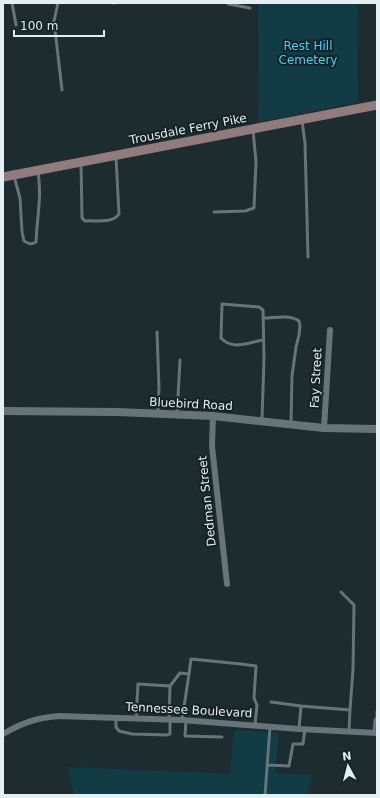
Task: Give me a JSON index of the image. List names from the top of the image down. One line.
{"streets":{"main road":["Trousdale Ferry Pike"],"street":["Fay Street","Bluebird Road","Dedman Street","Tennessee Boulevard"]},"crossings":[["Fay Street","Bluebird Road"],["Bluebird Road","Dedman Street"]],"parks":["Rest Hill Cemetery"],"scale_bar":"100 m","north":"top"}
